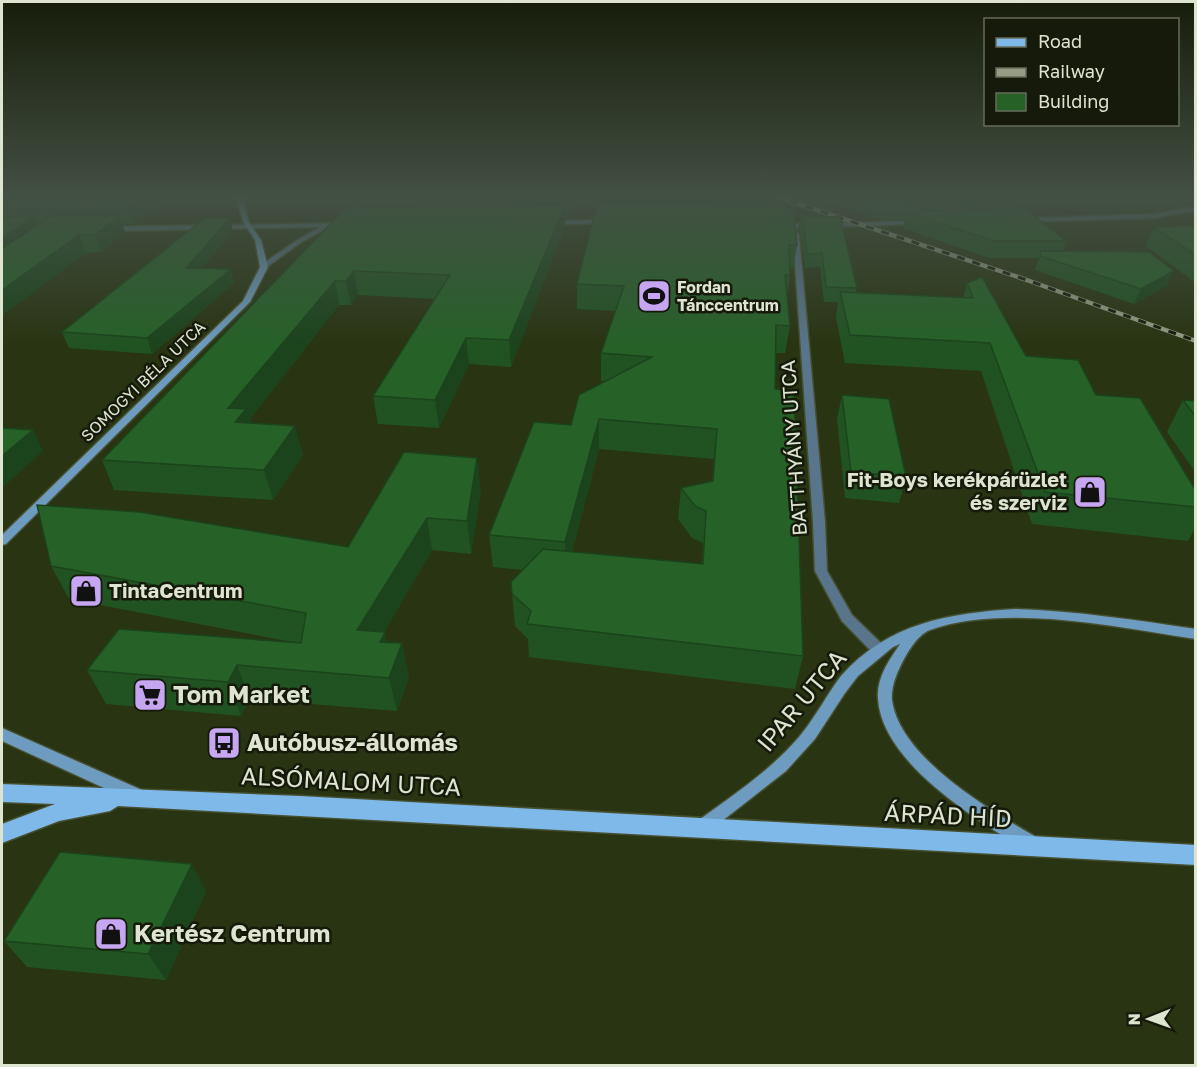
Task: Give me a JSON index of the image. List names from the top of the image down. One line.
{"streets":{"main road":["ALSÓMALOM UTCA","ÁRPÁD HÍD"],"street":["SOMOGYI BÉLA UTCA","BATTHYÁNY UTCA","IPAR UTCA"]},"crossings":[["BATTHYÁNY UTCA","IPAR UTCA"],["IPAR UTCA","ALSÓMALOM UTCA"],["IPAR UTCA","ÁRPÁD HÍD"],["ALSÓMALOM UTCA","ÁRPÁD HÍD"]],"places":{"sports":["Fordan Tánccentrum"],"shop":["Fit-Boys kerékpárüzlet és szerviz","TintaCentrum","Kertész Centrum"],"supermarket":["Tom Market"],"bus stop":["Autóbusz-állomás"]},"legend":["Road","Railway","Building"],"north":"left"}
